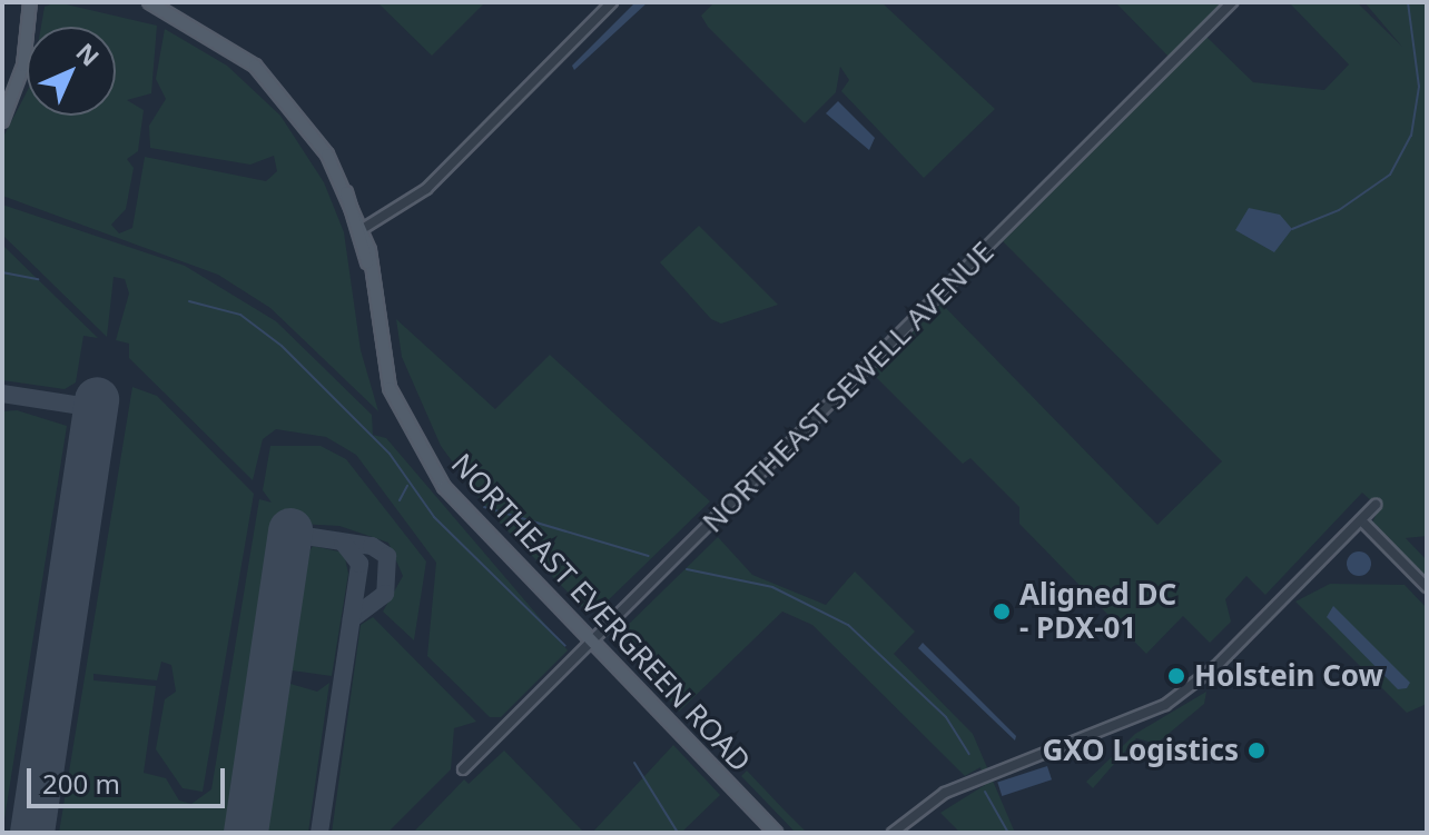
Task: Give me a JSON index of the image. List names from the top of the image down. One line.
{"streets":{"main road":["NORTHEAST EVERGREEN ROAD"],"street":["NORTHEAST SEWELL AVENUE"]},"crossings":[["NORTHEAST SEWELL AVENUE","NORTHEAST EVERGREEN ROAD"]],"places":["Aligned DC - PDX-01","Holstein Cow","GXO Logistics"],"scale_bar":"200 m","north":"top right"}
